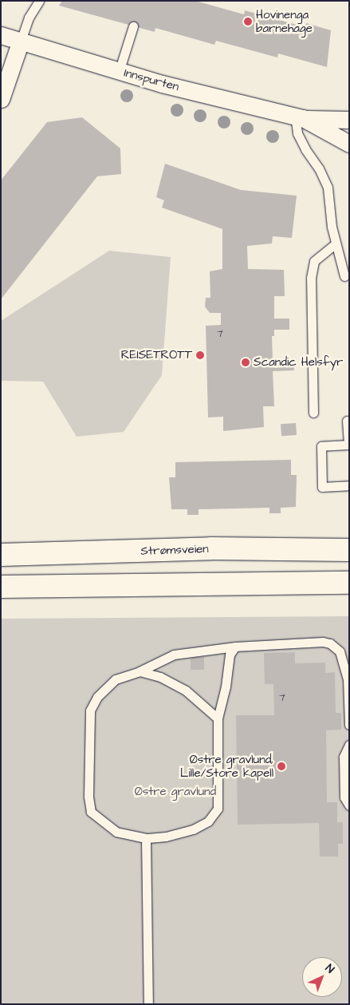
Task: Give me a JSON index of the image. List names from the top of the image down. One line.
{"streets":{"highway":["Strømsveien"],"street":["Innspurten"]},"parks":["Østre gravlund"],"places":["Hovinenga barnehage","REISETROTT","Scandic Helsfyr","Østre gravlund, Lille/Store kapell"],"house_numbers":["7","7"],"north":"top right"}
